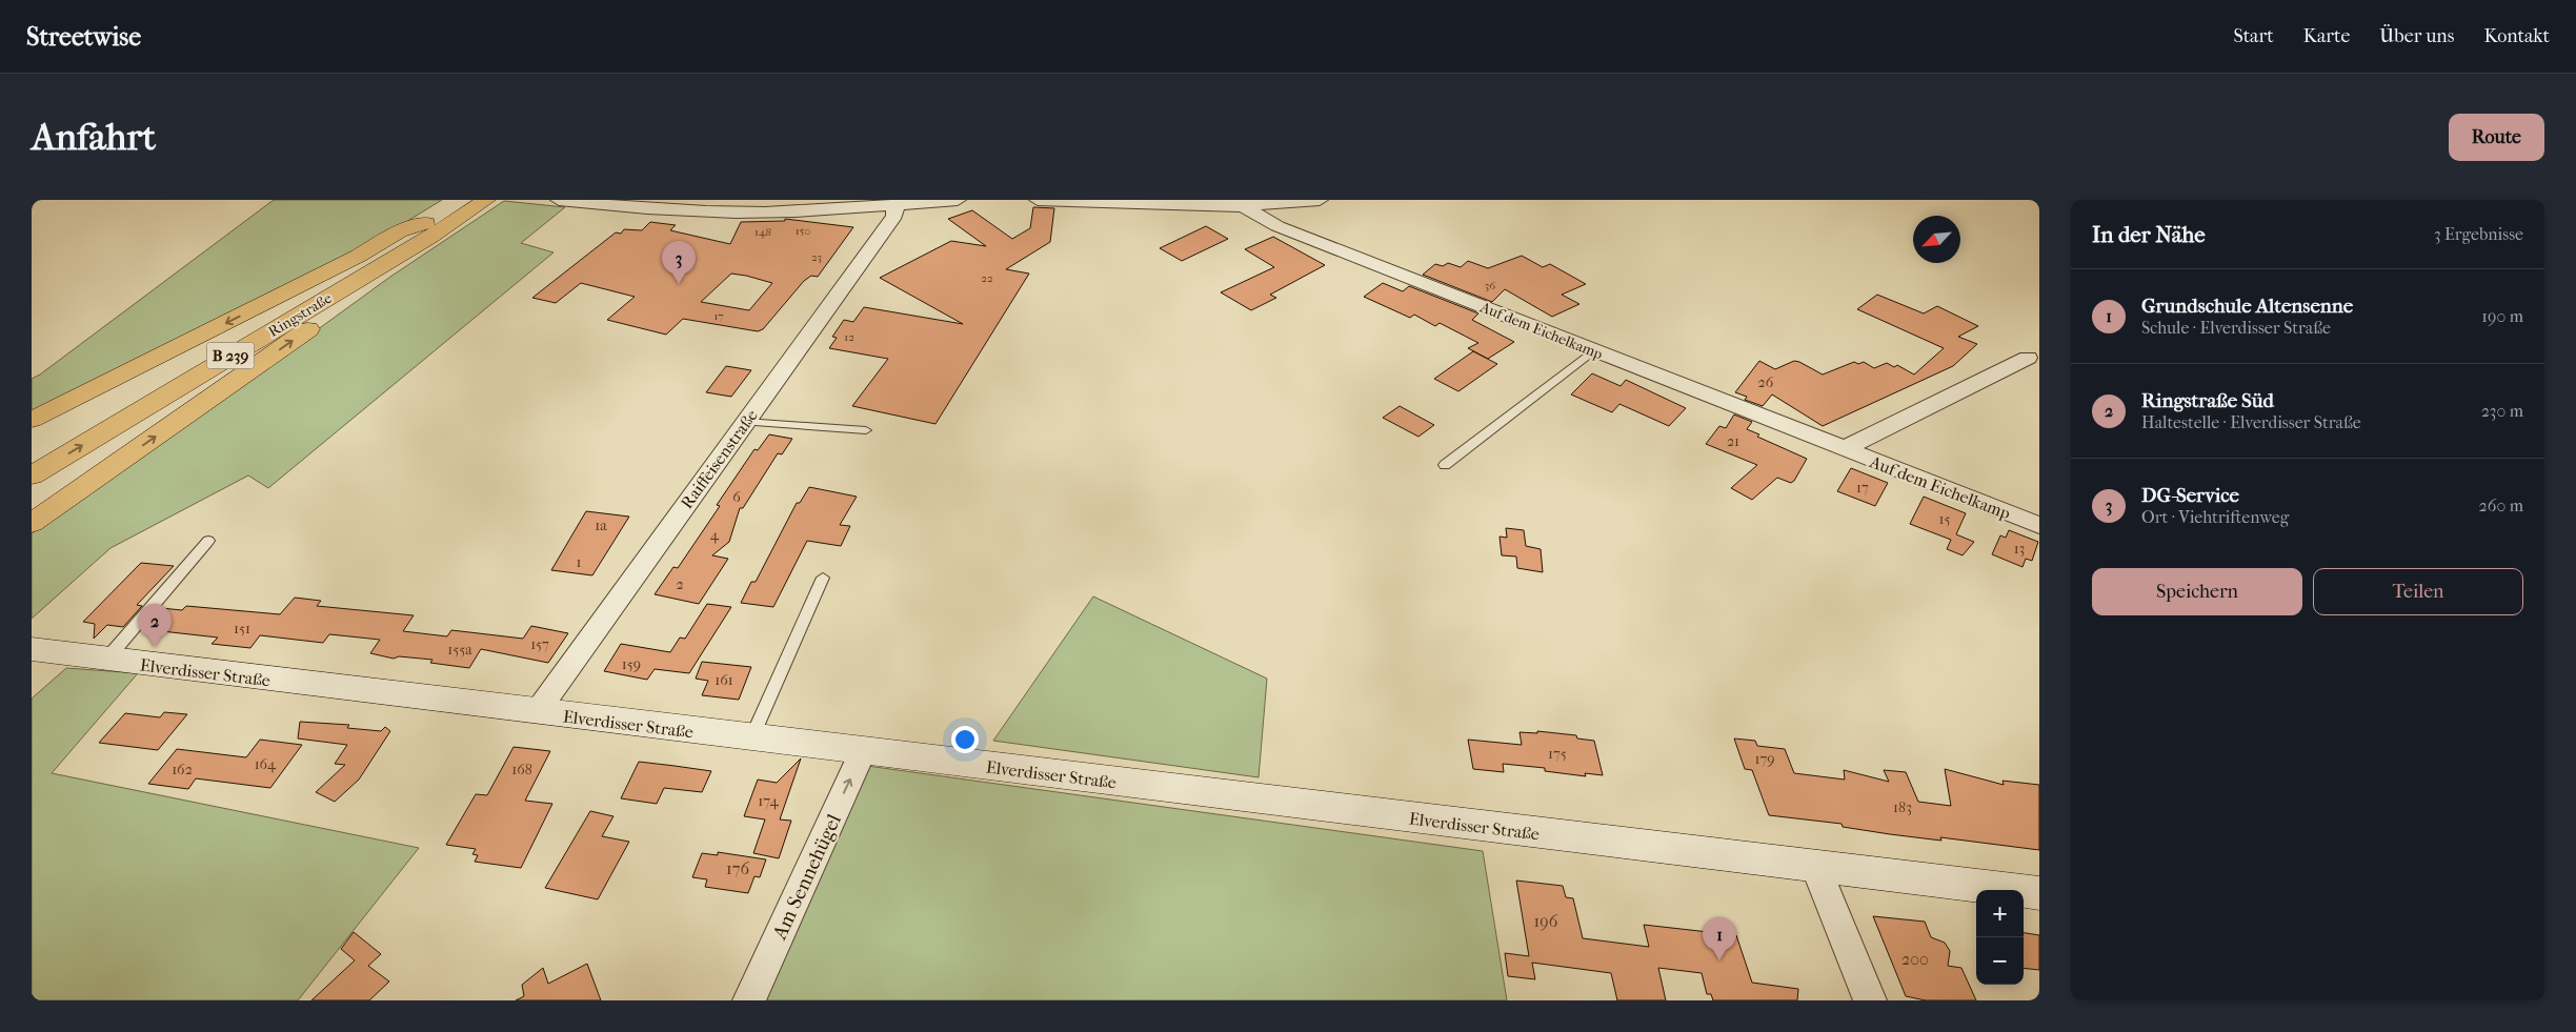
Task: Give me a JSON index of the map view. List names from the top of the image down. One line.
{"streets":{"highway":["Ringstraße","B 239"],"main road":["Elverdisser Straße"],"street":["Auf dem Eichelkamp","Raiffeisenstraße","Am Sennehügel"]},"crossings":[["Raiffeisenstraße","Elverdisser Straße"],["Elverdisser Straße","Am Sennehügel"]],"one_way":["Am Sennehügel"],"house_numbers":["150","148","23","22","36","17","12","26","21","17","6","15","1a","4","13","1","2","151","157","155a","159","161","175","179","164","162","168","174","183","176","196","200"],"north":"bottom left","page":{"header":"Streetwise","nav":["Start","Karte","Über uns","Kontakt"],"buttons":["Route",["Speichern","Teilen"]],"title":"Anfahrt","heading":["In der Nähe","3 Ergebnisse"],"pins":["3","2","1"],"list":[{"mark":"1","name":"Grundschule Altensenne","note":"Schule · Elverdisser Straße","value":"190 m"},{"mark":"2","name":"Ringstraße Süd","note":"Haltestelle · Elverdisser Straße","value":"230 m"},{"mark":"3","name":"DG-Service","note":"Ort · Viehtriftenweg","value":"260 m"}],"map_buttons":["+","−"]}}
